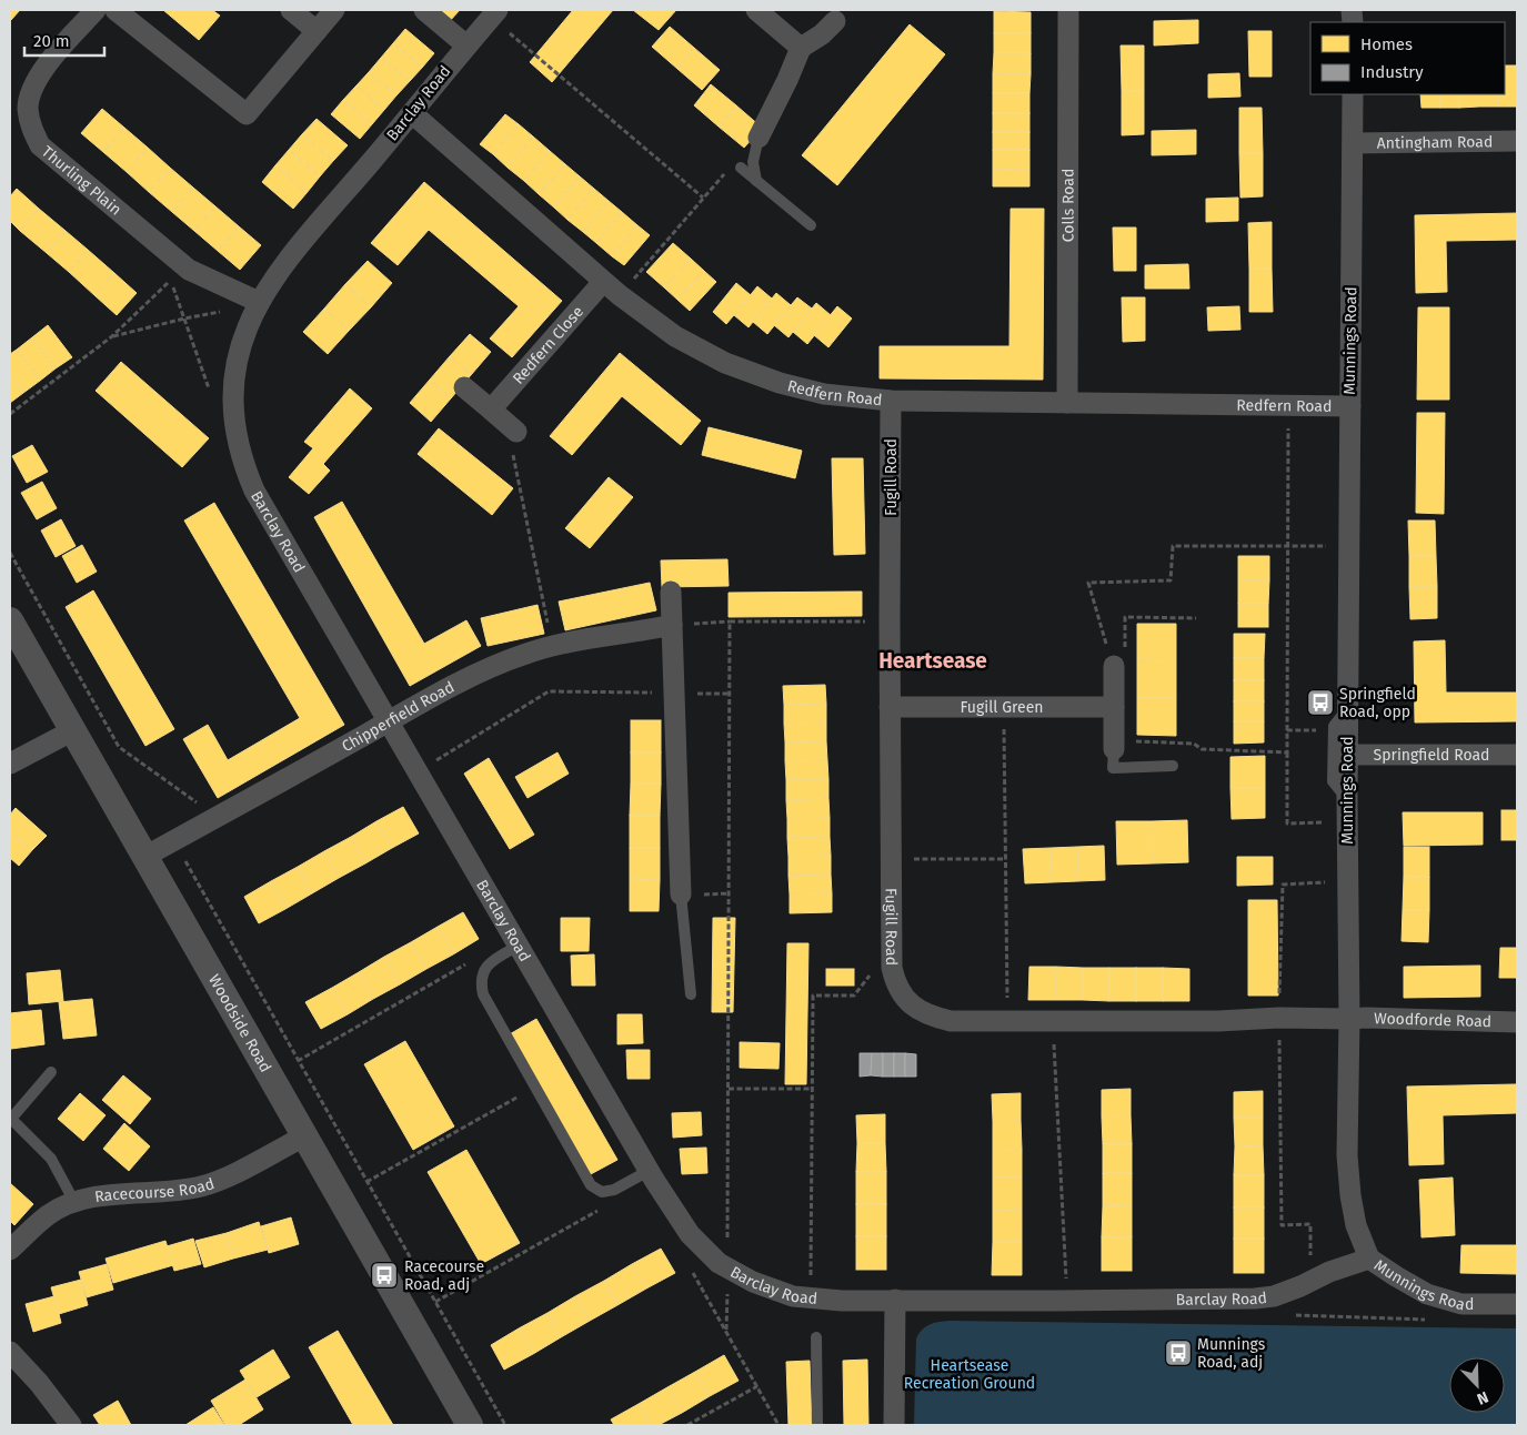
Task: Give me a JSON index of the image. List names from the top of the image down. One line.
{"streets":{"street":["Barclay Road","Antingham Road","Thurling Plain","Colls Road","Munnings Road","Redfern Close","Redfern Road","Fugill Road","Fugill Green","Chipperfield Road","Springfield Road","Woodforde Road","Woodside Road","Racecourse Road"]},"crossings":[["Barclay Road","Thurling Plain"],["Barclay Road","Munnings Road"],["Barclay Road","Redfern Road"],["Barclay Road","Chipperfield Road"],["Antingham Road","Munnings Road"],["Colls Road","Redfern Road"],["Munnings Road","Redfern Road"],["Munnings Road","Fugill Road"],["Munnings Road","Springfield Road"],["Munnings Road","Woodforde Road"],["Redfern Close","Redfern Road"],["Redfern Road","Fugill Road"],["Fugill Road","Fugill Green"],["Fugill Road","Woodforde Road"],["Chipperfield Road","Woodside Road"],["Woodside Road","Racecourse Road"]],"districts":["Heartsease"],"parks":["Heartsease Recreation Ground"],"places":{"bus stop":["Springfield Road, opp","Racecourse Road, adj","Munnings Road, adj"]},"legend":["Homes","Industry"],"scale_bar":"20 m","north":"bottom right"}
